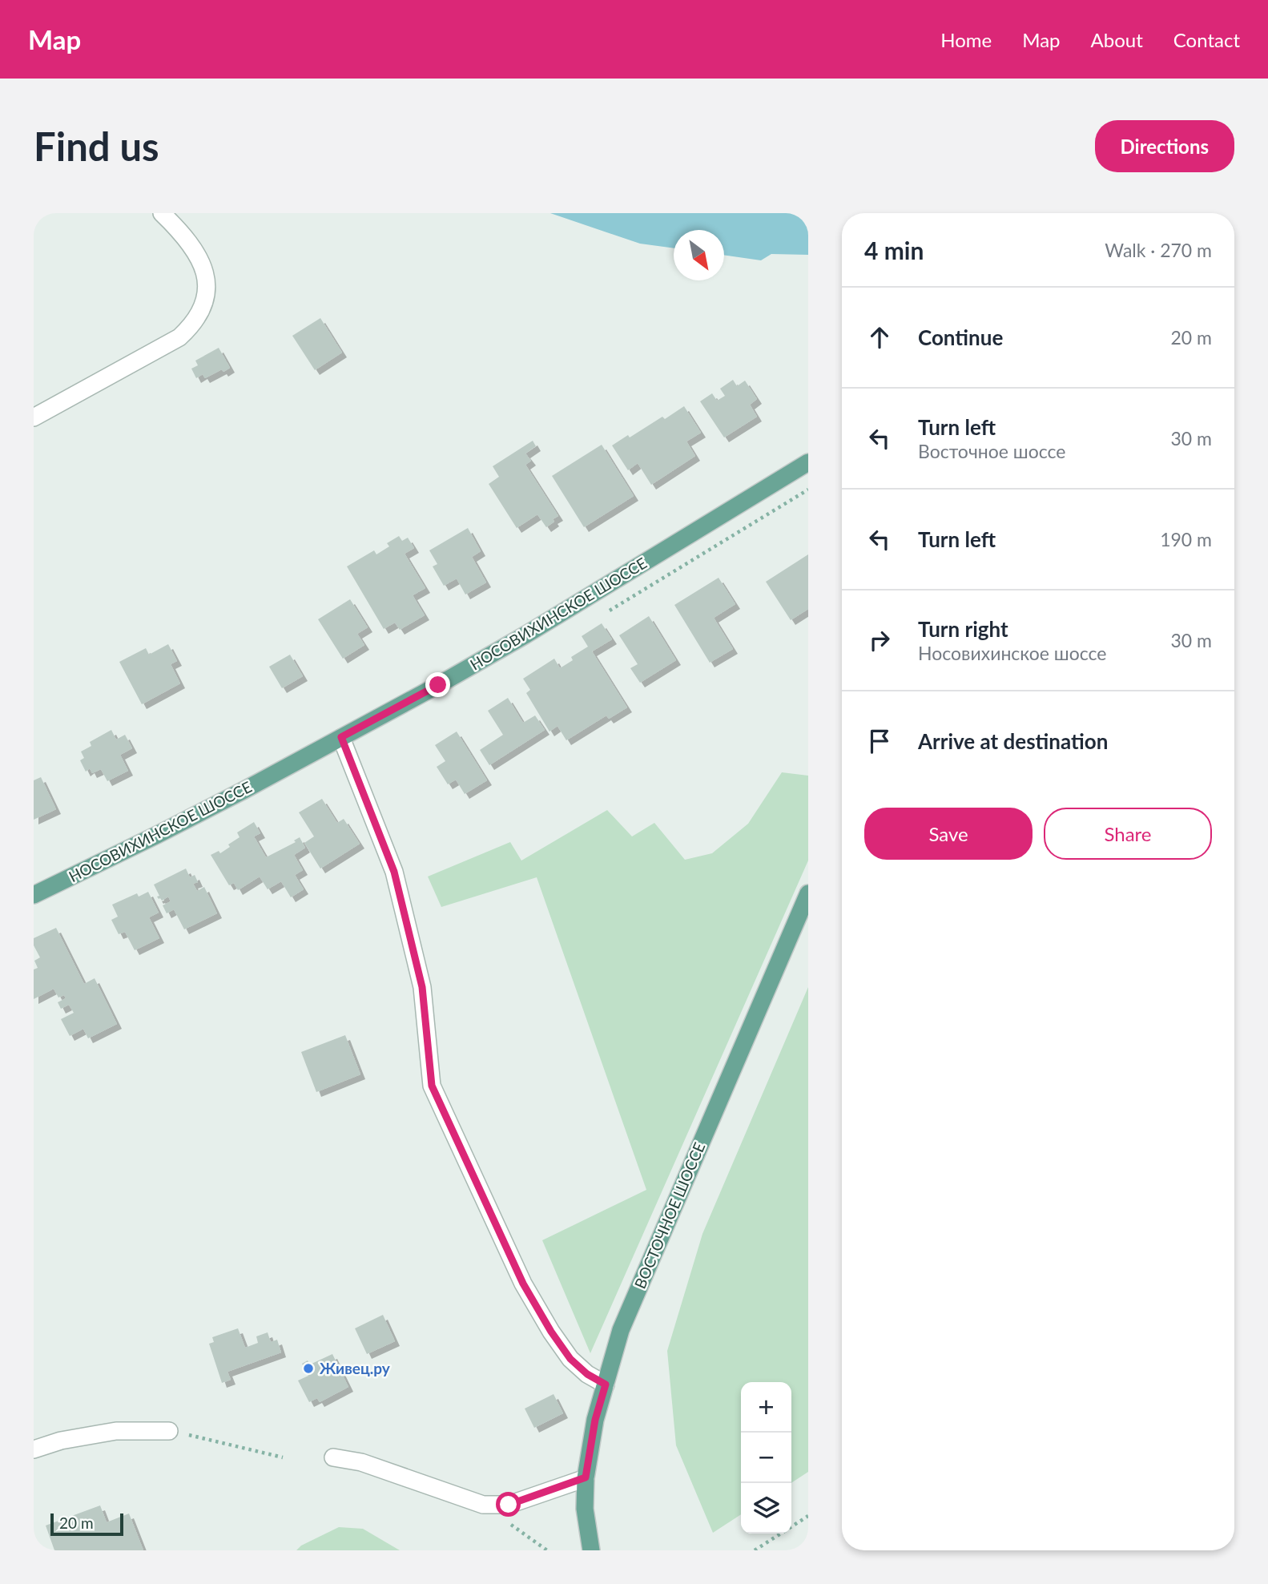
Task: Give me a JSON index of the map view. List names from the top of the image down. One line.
{"streets":{"main road":["НОСОВИХИНСКОЕ ШОССЕ","ВОСТОЧНОЕ ШОССЕ"]},"places":["Живец.ру"],"scale_bar":"20 m","north":"bottom right","page":{"header":"Map","nav":["Home","Map","About","Contact"],"buttons":["Directions",["Save","Share"]],"title":"Find us","heading":["4 min","Walk · 270 m"],"list":[["Continue","20 m"],["Turn left","Восточное шоссе","30 m"],["Turn left","190 m"],["Turn right","Носовихинское шоссе","30 m"],"Arrive at destination"],"map_buttons":["+","−"],"scale":"20 m"}}
